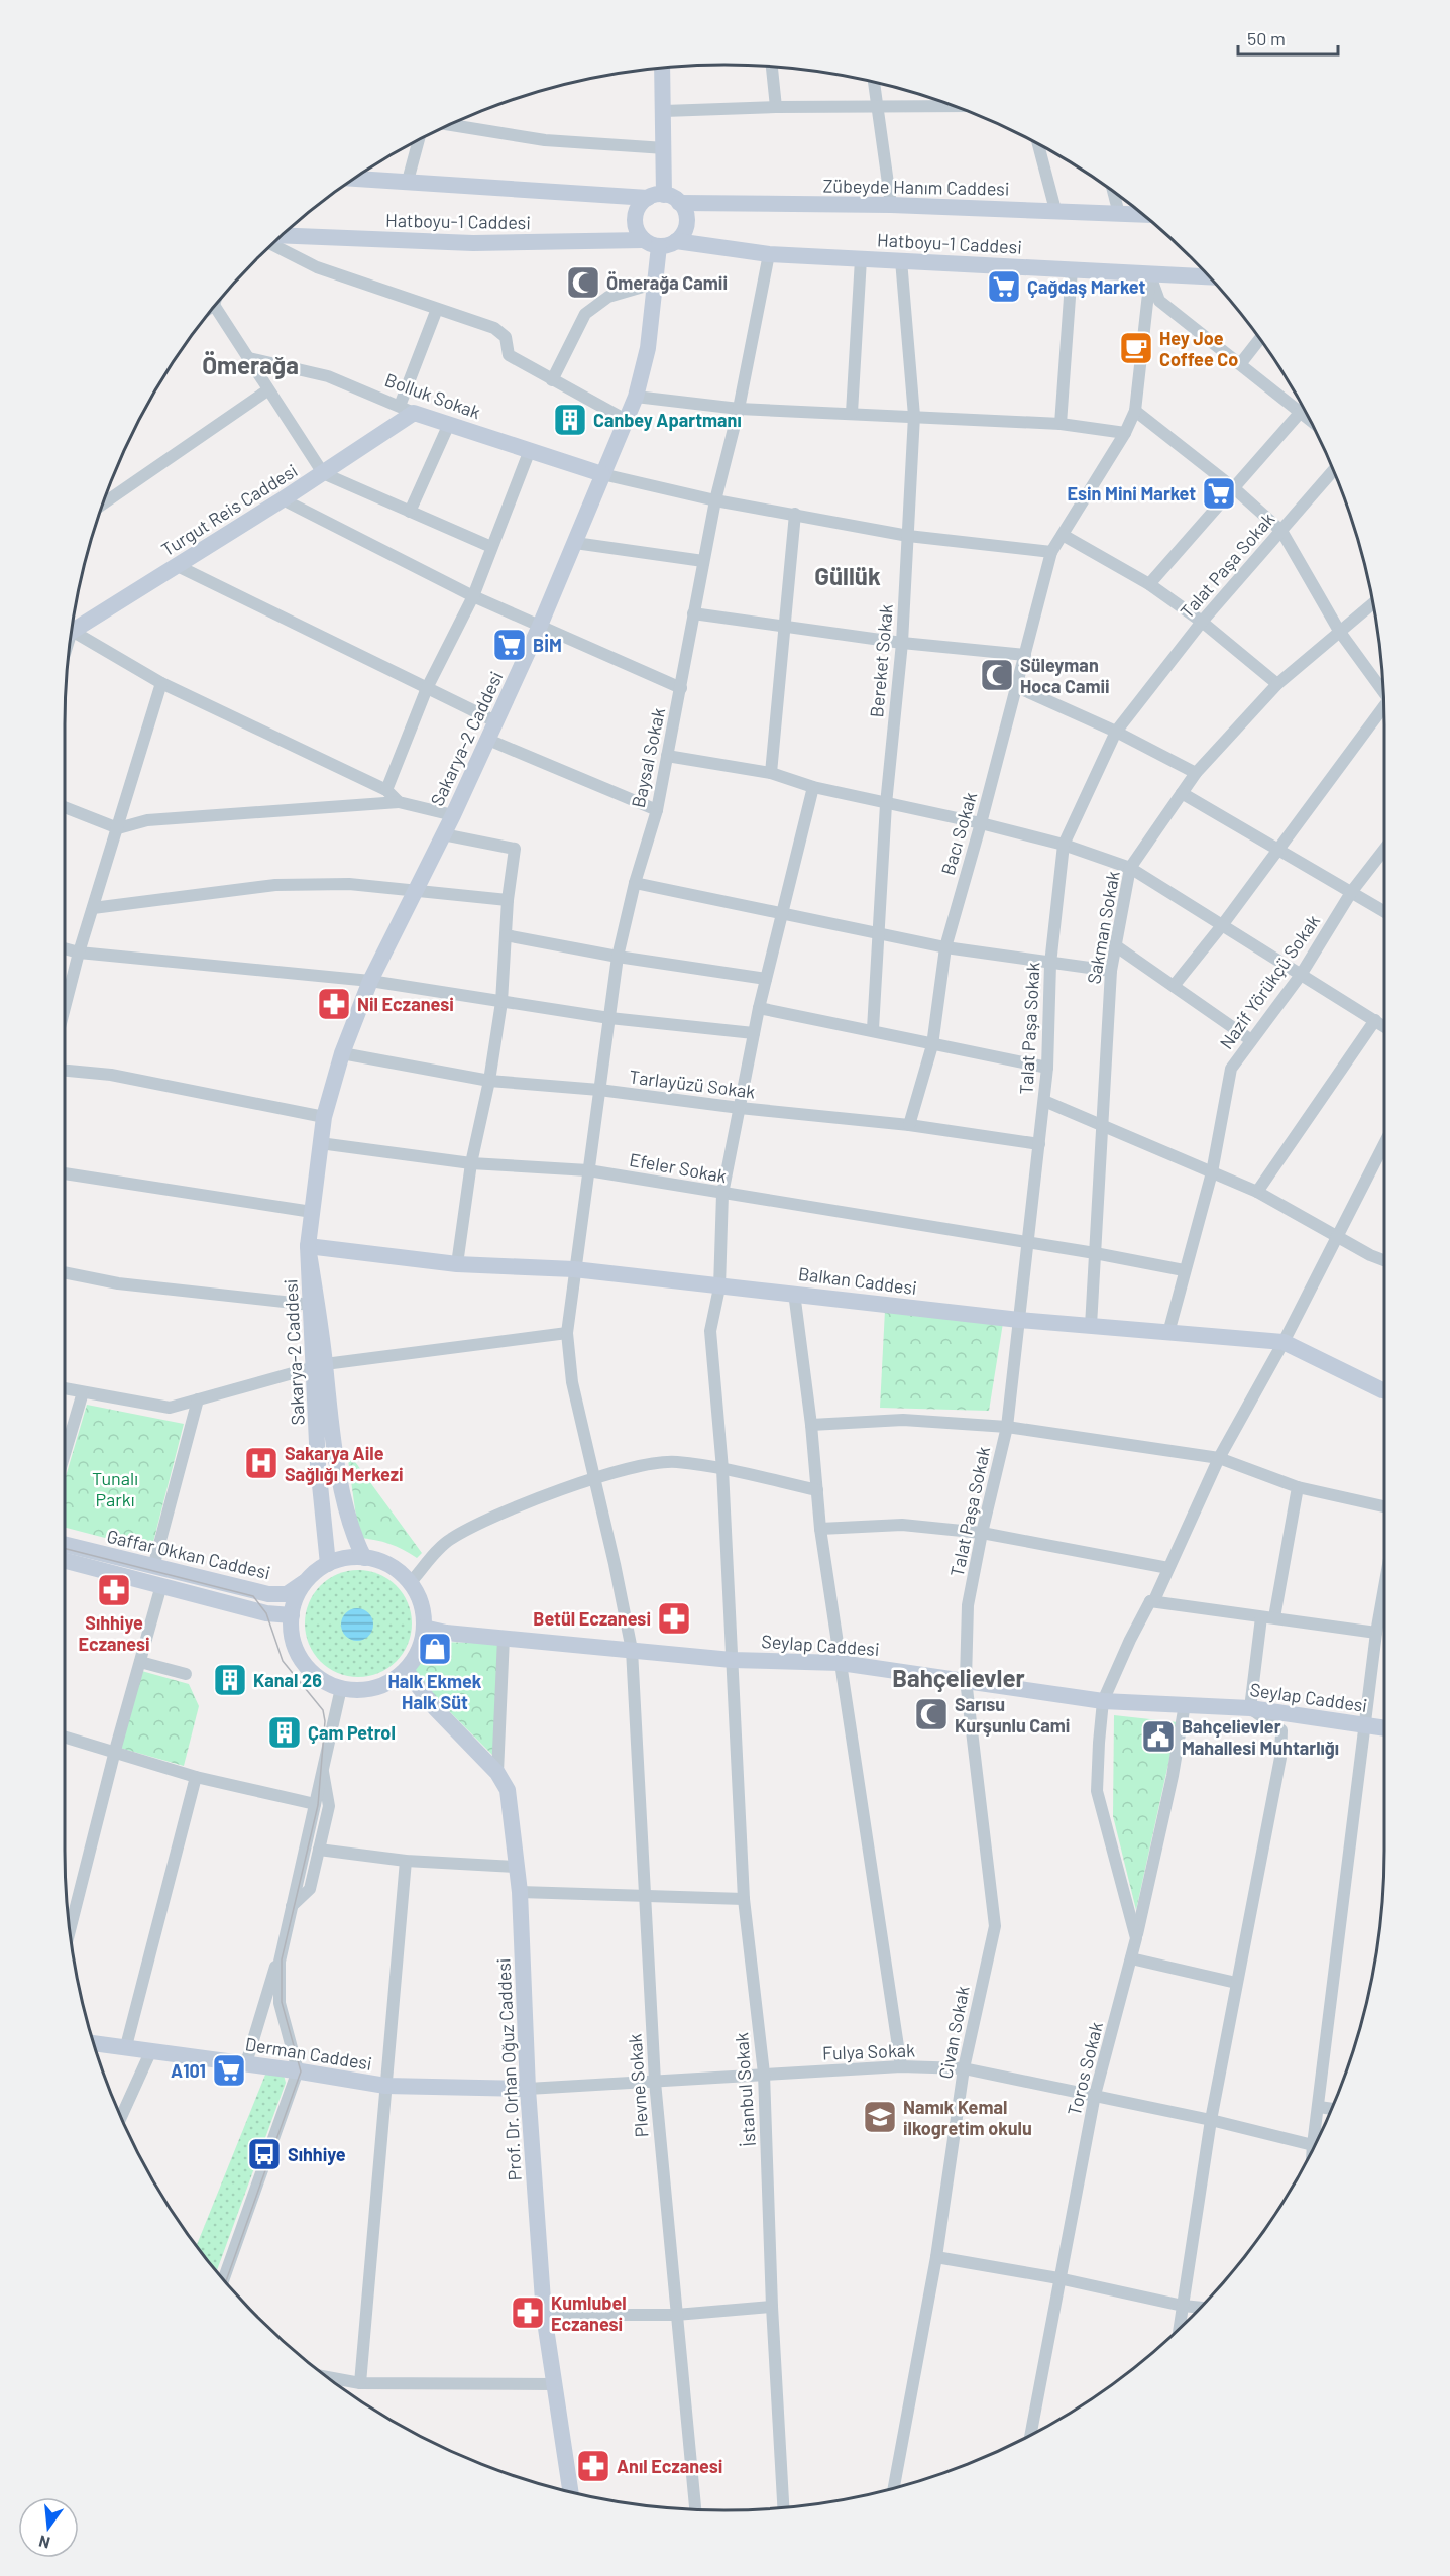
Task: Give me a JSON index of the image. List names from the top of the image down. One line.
{"streets":{"main road":["Zübeyde Hanım Caddesi","Hatboyu-1 Caddesi","Bolluk Sokak","Turgut Reis Caddesi","Sakarya-2 Caddesi","Balkan Caddesi","Gaffar Okkan Caddesi","Seylap Caddesi","Derman Caddesi","Prof. Dr. Orhan Oğuz Caddesi"],"street":["Talat Paşa Sokak","Bereket Sokak","Baysal Sokak","Bacı Sokak","Sakman Sokak","Nazif Yörükçü Sokak","Tarlayüzü Sokak","Efeler Sokak","Civan Sokak","Fulya Sokak","Toros Sokak","Plevne Sokak","İstanbul Sokak"]},"crossings":[["Zübeyde Hanım Caddesi","Hatboyu-1 Caddesi"],["Zübeyde Hanım Caddesi","Sakarya-2 Caddesi"],["Hatboyu-1 Caddesi","Bereket Sokak"],["Hatboyu-1 Caddesi","Sakarya-2 Caddesi"],["Hatboyu-1 Caddesi","Baysal Sokak"],["Bolluk Sokak","Turgut Reis Caddesi"],["Bolluk Sokak","Sakarya-2 Caddesi"],["Talat Paşa Sokak","Tarlayüzü Sokak"],["Talat Paşa Sokak","Efeler Sokak"],["Talat Paşa Sokak","Balkan Caddesi"],["Talat Paşa Sokak","Seylap Caddesi"],["Talat Paşa Sokak","Civan Sokak"],["Sakarya-2 Caddesi","Tarlayüzü Sokak"],["Sakarya-2 Caddesi","Efeler Sokak"],["Sakarya-2 Caddesi","Balkan Caddesi"],["Sakarya-2 Caddesi","Gaffar Okkan Caddesi"],["Sakarya-2 Caddesi","Seylap Caddesi"],["Sakarya-2 Caddesi","Prof. Dr. Orhan Oğuz Caddesi"],["Baysal Sokak","Tarlayüzü Sokak"],["Baysal Sokak","Efeler Sokak"],["Baysal Sokak","Balkan Caddesi"],["Baysal Sokak","Plevne Sokak"],["Bacı Sokak","Tarlayüzü Sokak"],["Sakman Sokak","Efeler Sokak"],["Sakman Sokak","Balkan Caddesi"],["Nazif Yörükçü Sokak","Efeler Sokak"],["Nazif Yörükçü Sokak","Balkan Caddesi"],["Tarlayüzü Sokak","İstanbul Sokak"],["Efeler Sokak","İstanbul Sokak"],["Balkan Caddesi","İstanbul Sokak"],["Gaffar Okkan Caddesi","Seylap Caddesi"],["Gaffar Okkan Caddesi","Prof. Dr. Orhan Oğuz Caddesi"],["Seylap Caddesi","Civan Sokak"],["Seylap Caddesi","Toros Sokak"],["Seylap Caddesi","Prof. Dr. Orhan Oğuz Caddesi"],["Seylap Caddesi","Plevne Sokak"],["Seylap Caddesi","İstanbul Sokak"],["Civan Sokak","Fulya Sokak"],["Fulya Sokak","Derman Caddesi"],["Fulya Sokak","Toros Sokak"],["Fulya Sokak","Prof. Dr. Orhan Oğuz Caddesi"],["Fulya Sokak","Plevne Sokak"],["Fulya Sokak","İstanbul Sokak"],["Derman Caddesi","Prof. Dr. Orhan Oğuz Caddesi"]],"districts":["Ömerağa","Güllük","Bahçelievler"],"parks":["Tunalı Parkı"],"places":{"mosque":["Ömerağa Camii","Süleyman Hoca Camii","Sarısu Kurşunlu Cami"],"supermarket":["Çağdaş Market","Esin Mini Market","BİM","A101"],"cafe":["Hey Joe Coffee Co"],"building":["Canbey Apartmanı","Kanal 26","Çam Petrol"],"pharmacy":["Nil Eczanesi","Sıhhiye Eczanesi","Betül Eczanesi","Kumlubel Eczanesi","Anıl Eczanesi"],"hospital":["Sakarya Aile Sağlığı Merkezi"],"shop":["Halk Ekmek Halk Süt"],"public building":["Bahçelievler Mahallesi Muhtarlığı"],"school or university":["Namık Kemal ilkogretim okulu"],"bus stop":["Sıhhiye"]},"scale_bar":"50 m","north":"bottom"}
